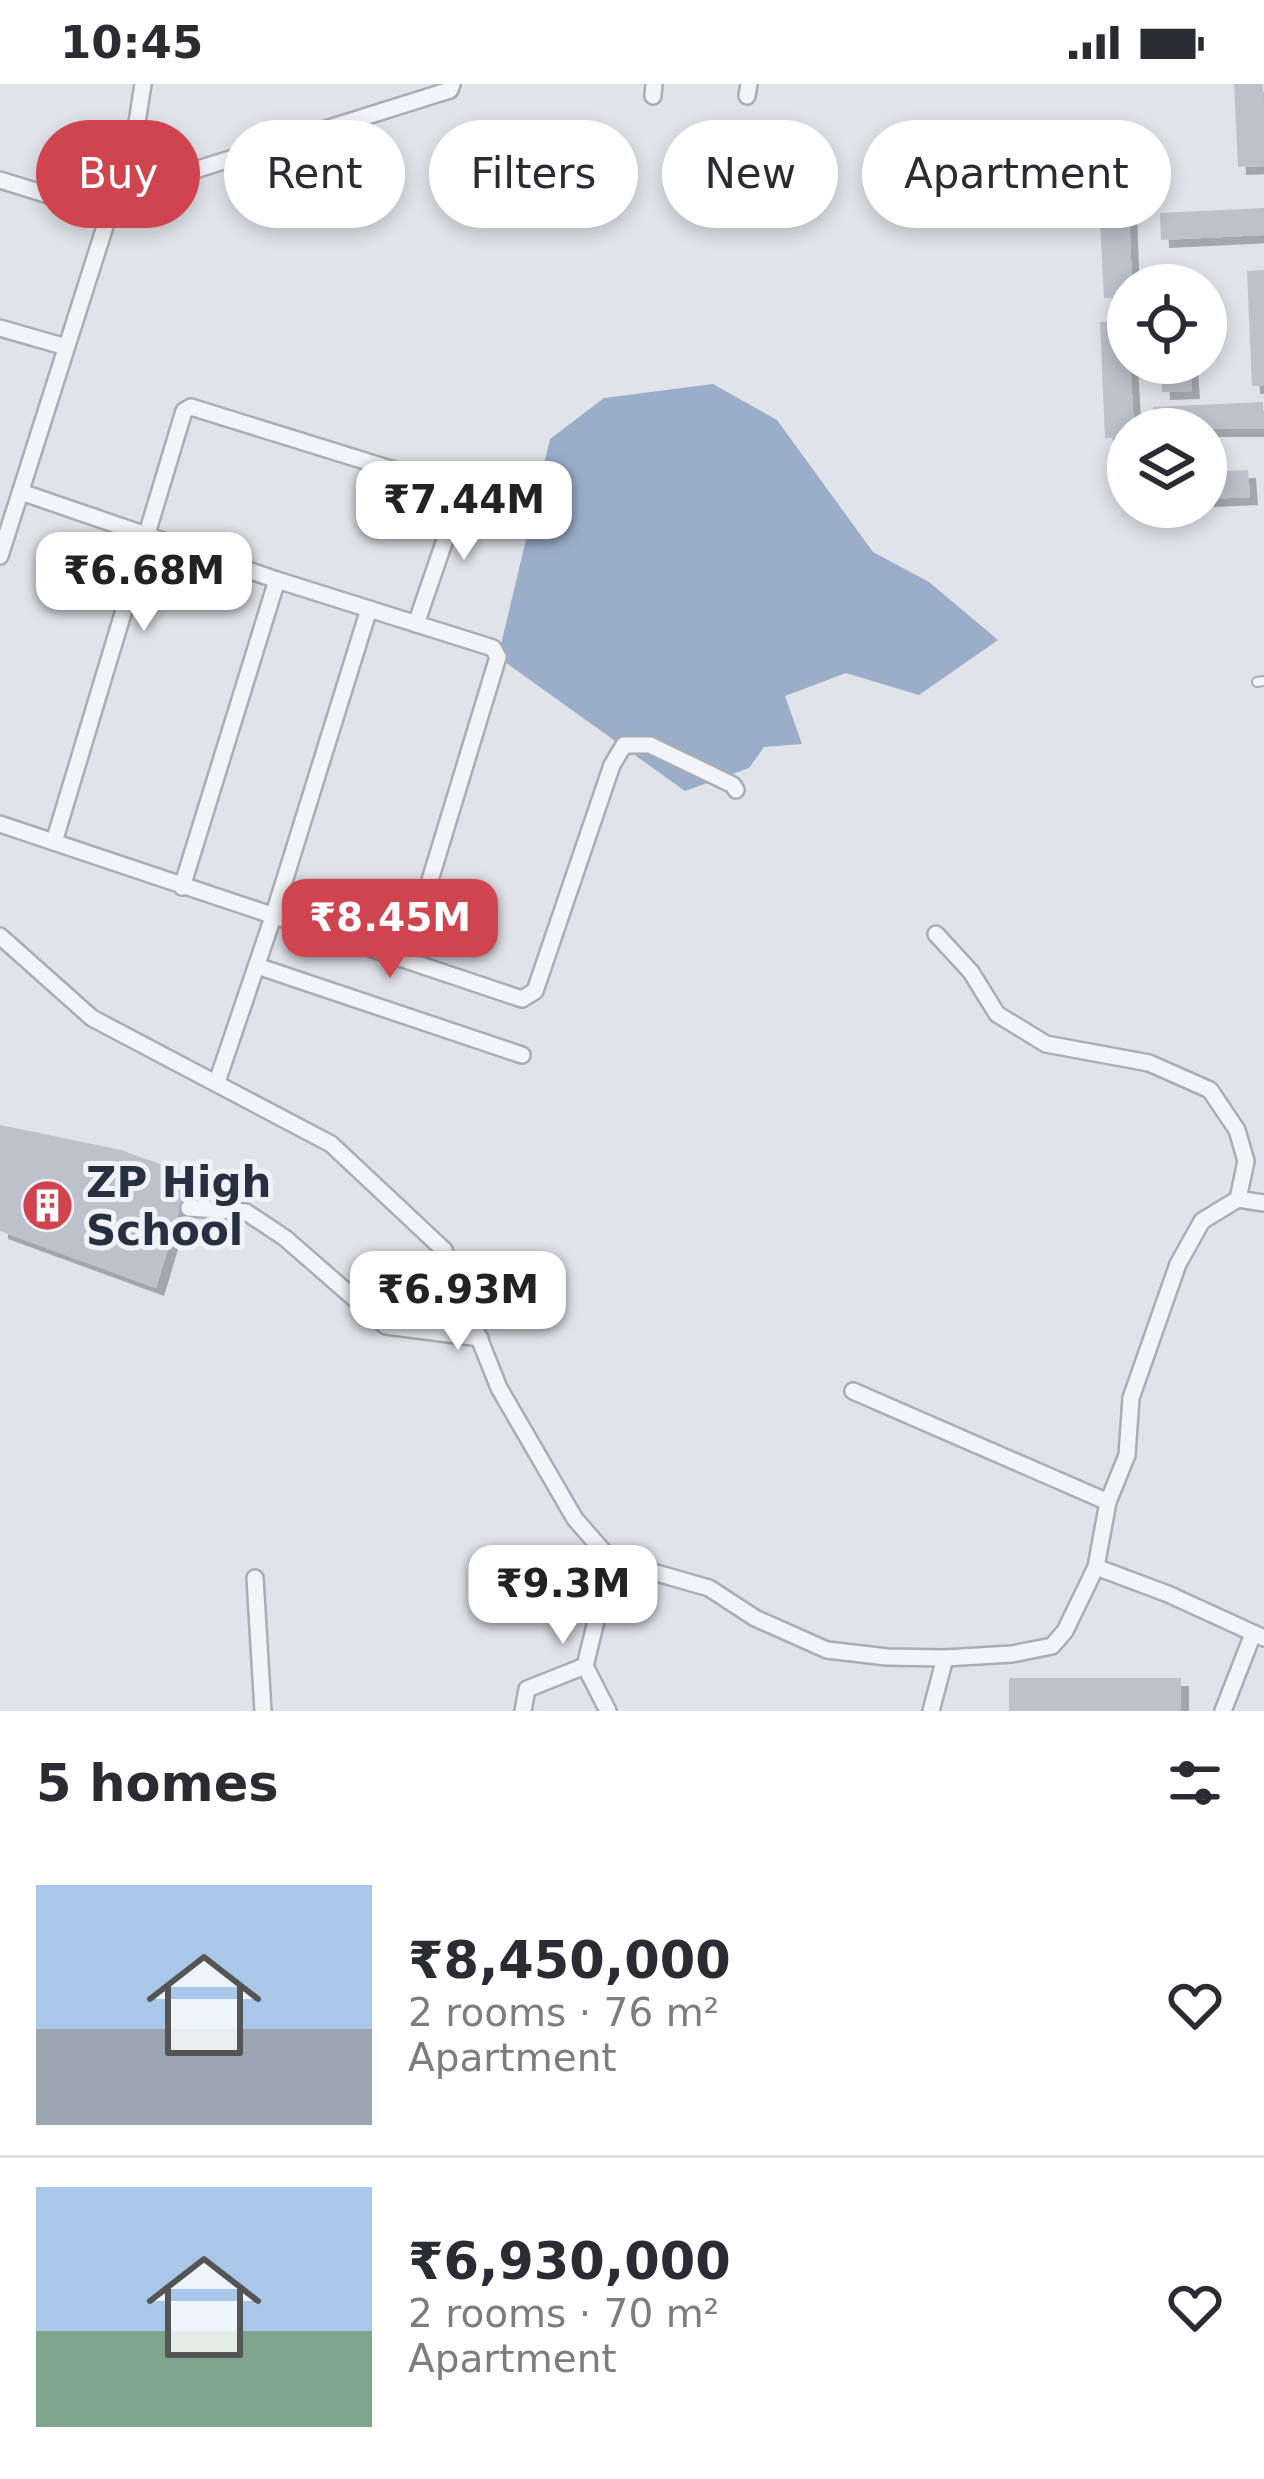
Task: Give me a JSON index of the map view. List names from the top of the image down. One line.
{"places":{"building":["ZP High School"]},"page":{"status":"10:45","chip":["Buy","Rent","Filters","New","Apartment"],"price":["₹7.44M","₹6.68M","₹8.45M","₹6.93M","₹9.3M"],"heading":"5 homes","list":[{"name":"₹8,450,000","note":"2 rooms · 76 m² · Apartment"},{"name":"₹6,930,000","note":"2 rooms · 70 m² · Apartment"}]}}
